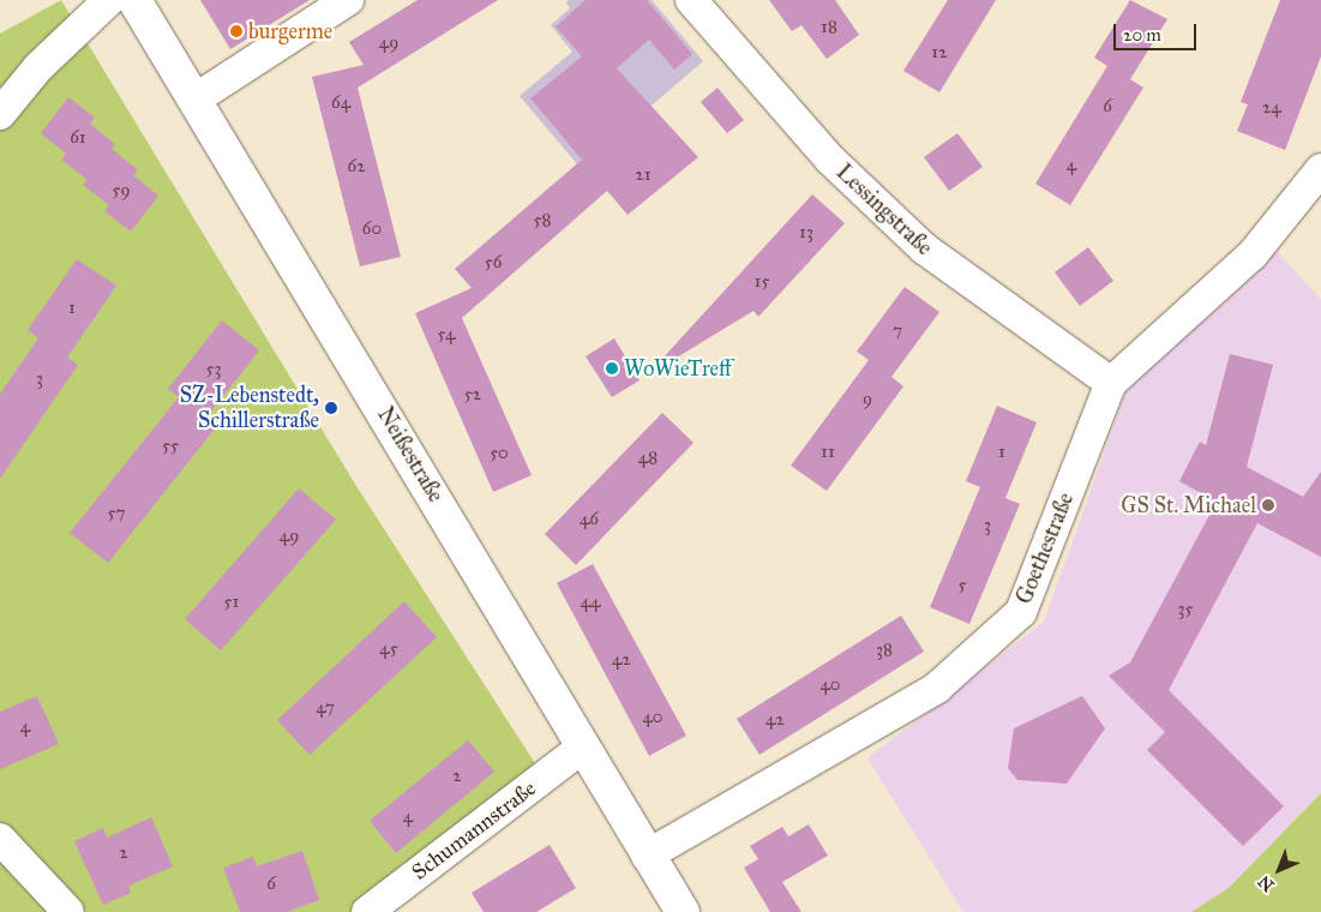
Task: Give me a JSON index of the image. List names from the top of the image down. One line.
{"streets":{"street":["Lessingstraße","Neißestraße","Goethestraße","Schumannstraße"]},"crossings":[["Lessingstraße","Goethestraße"],["Neißestraße","Goethestraße"],["Neißestraße","Schumannstraße"]],"places":["burgerme","WoWieTreff","SZ-Lebenstedt, Schillerstraße","GS St. Michael"],"house_numbers":["18","49","12","64","6","24","61","4","62","21","59","58","60","13","56","15","1","7","54","53","3","52","9","55","11","1","50","48","57","46","3","49","5","51","44","35","45","38","42","40","47","40","42","4","2","4","2","6"],"scale_bar":"20 m","north":"bottom left"}
